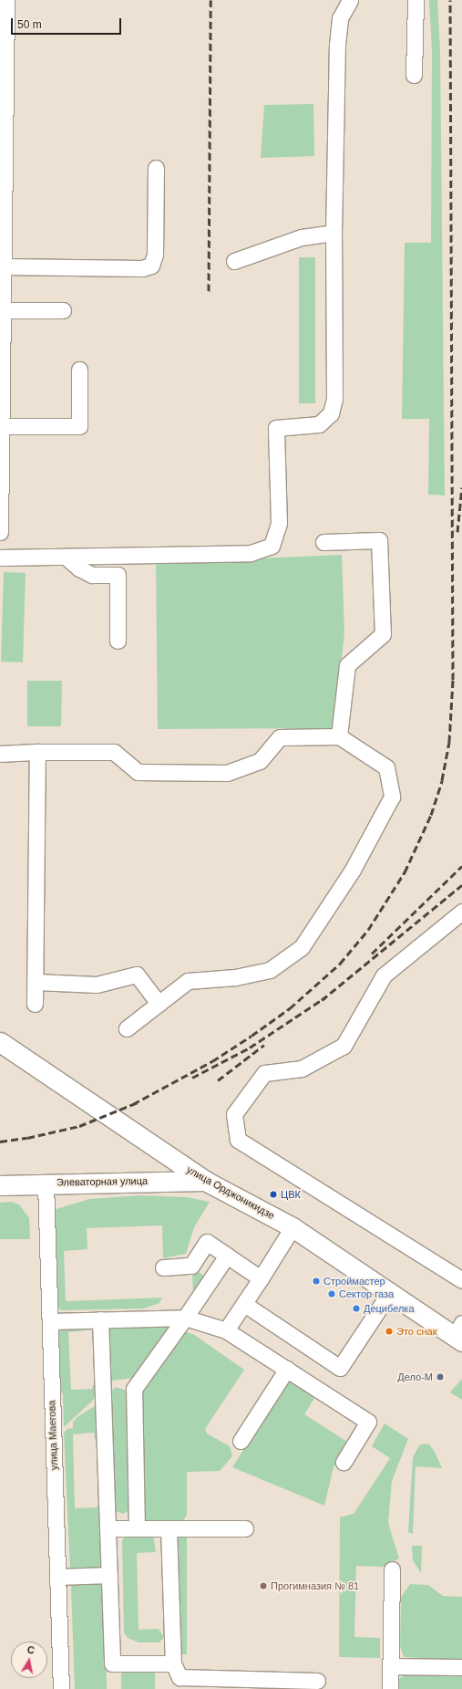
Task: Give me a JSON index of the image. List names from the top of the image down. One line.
{"streets":{"main road":["Элеваторная улица","улица Орджоникидзе"],"street":["улица Маегова"]},"crossings":[["Элеваторная улица","улица Орджоникидзе"],["Элеваторная улица","улица Маегова"]],"places":["ЦВК","Строймастер","Сектор газа","Децибелка","Это снак","Дело-М","Прогимназия № 81"],"scale_bar":"50 m","north":"top"}
